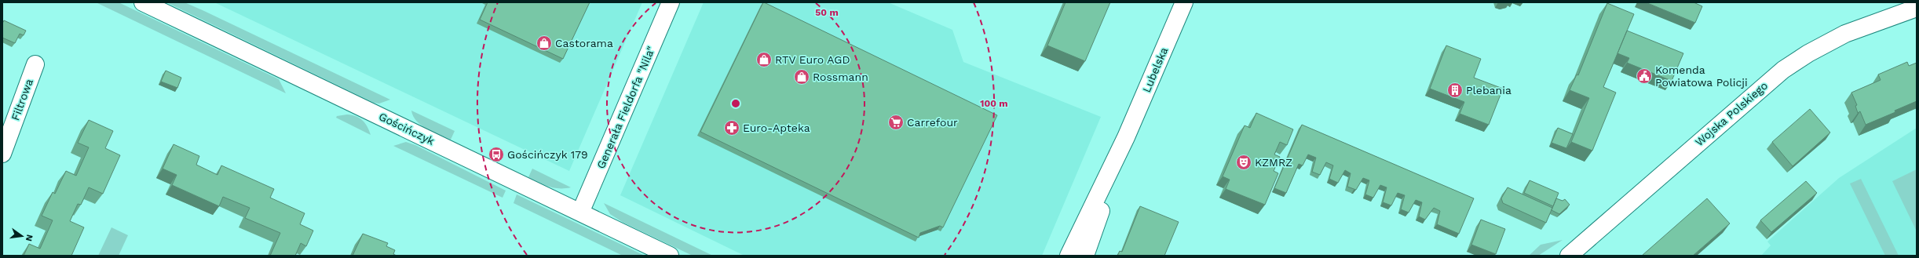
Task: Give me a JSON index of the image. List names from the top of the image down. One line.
{"streets":{"street":["Lubelska","Filtrowa","Generała Fieldorfa \"Nila\"","Wojska Polskiego","Gościńczyk"]},"crossings":[["Generała Fieldorfa \"Nila\"","Gościńczyk"]],"places":{"shop":["Castorama","RTV Euro AGD","Rossmann"],"public building":["Komenda Powiatowa Policji"],"building":["Plebania"],"supermarket":["Carrefour"],"pharmacy":["Euro-Apteka"],"bus stop":["Gościńczyk 179"],"theatre":["KZMRZ"]},"north":"right","rings":["50 m","100 m"]}
